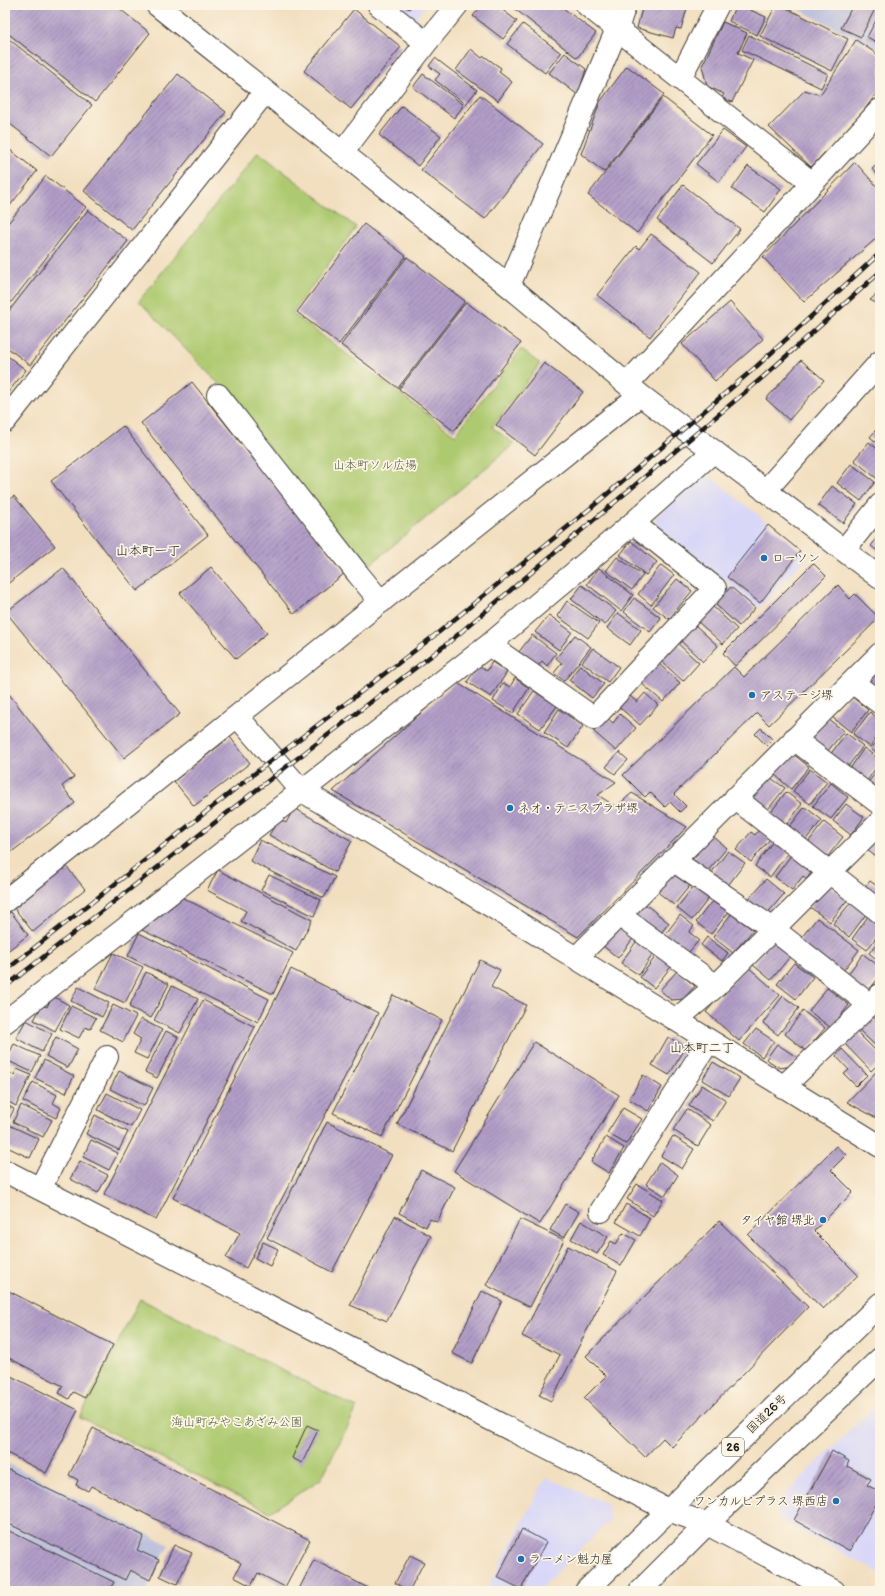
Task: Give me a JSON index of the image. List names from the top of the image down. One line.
{"streets":{"main road":["国道26号","26"]},"districts":["山本町一丁","山本町二丁"],"parks":["山本町ソル広場","海山町みやこあざみ公園"],"places":["ローソン","アステージ堺","ネオ・テニスプラザ堺","タイヤ館 堺北","ワンカルビプラス 堺西店","ラーメン魁力屋"]}
